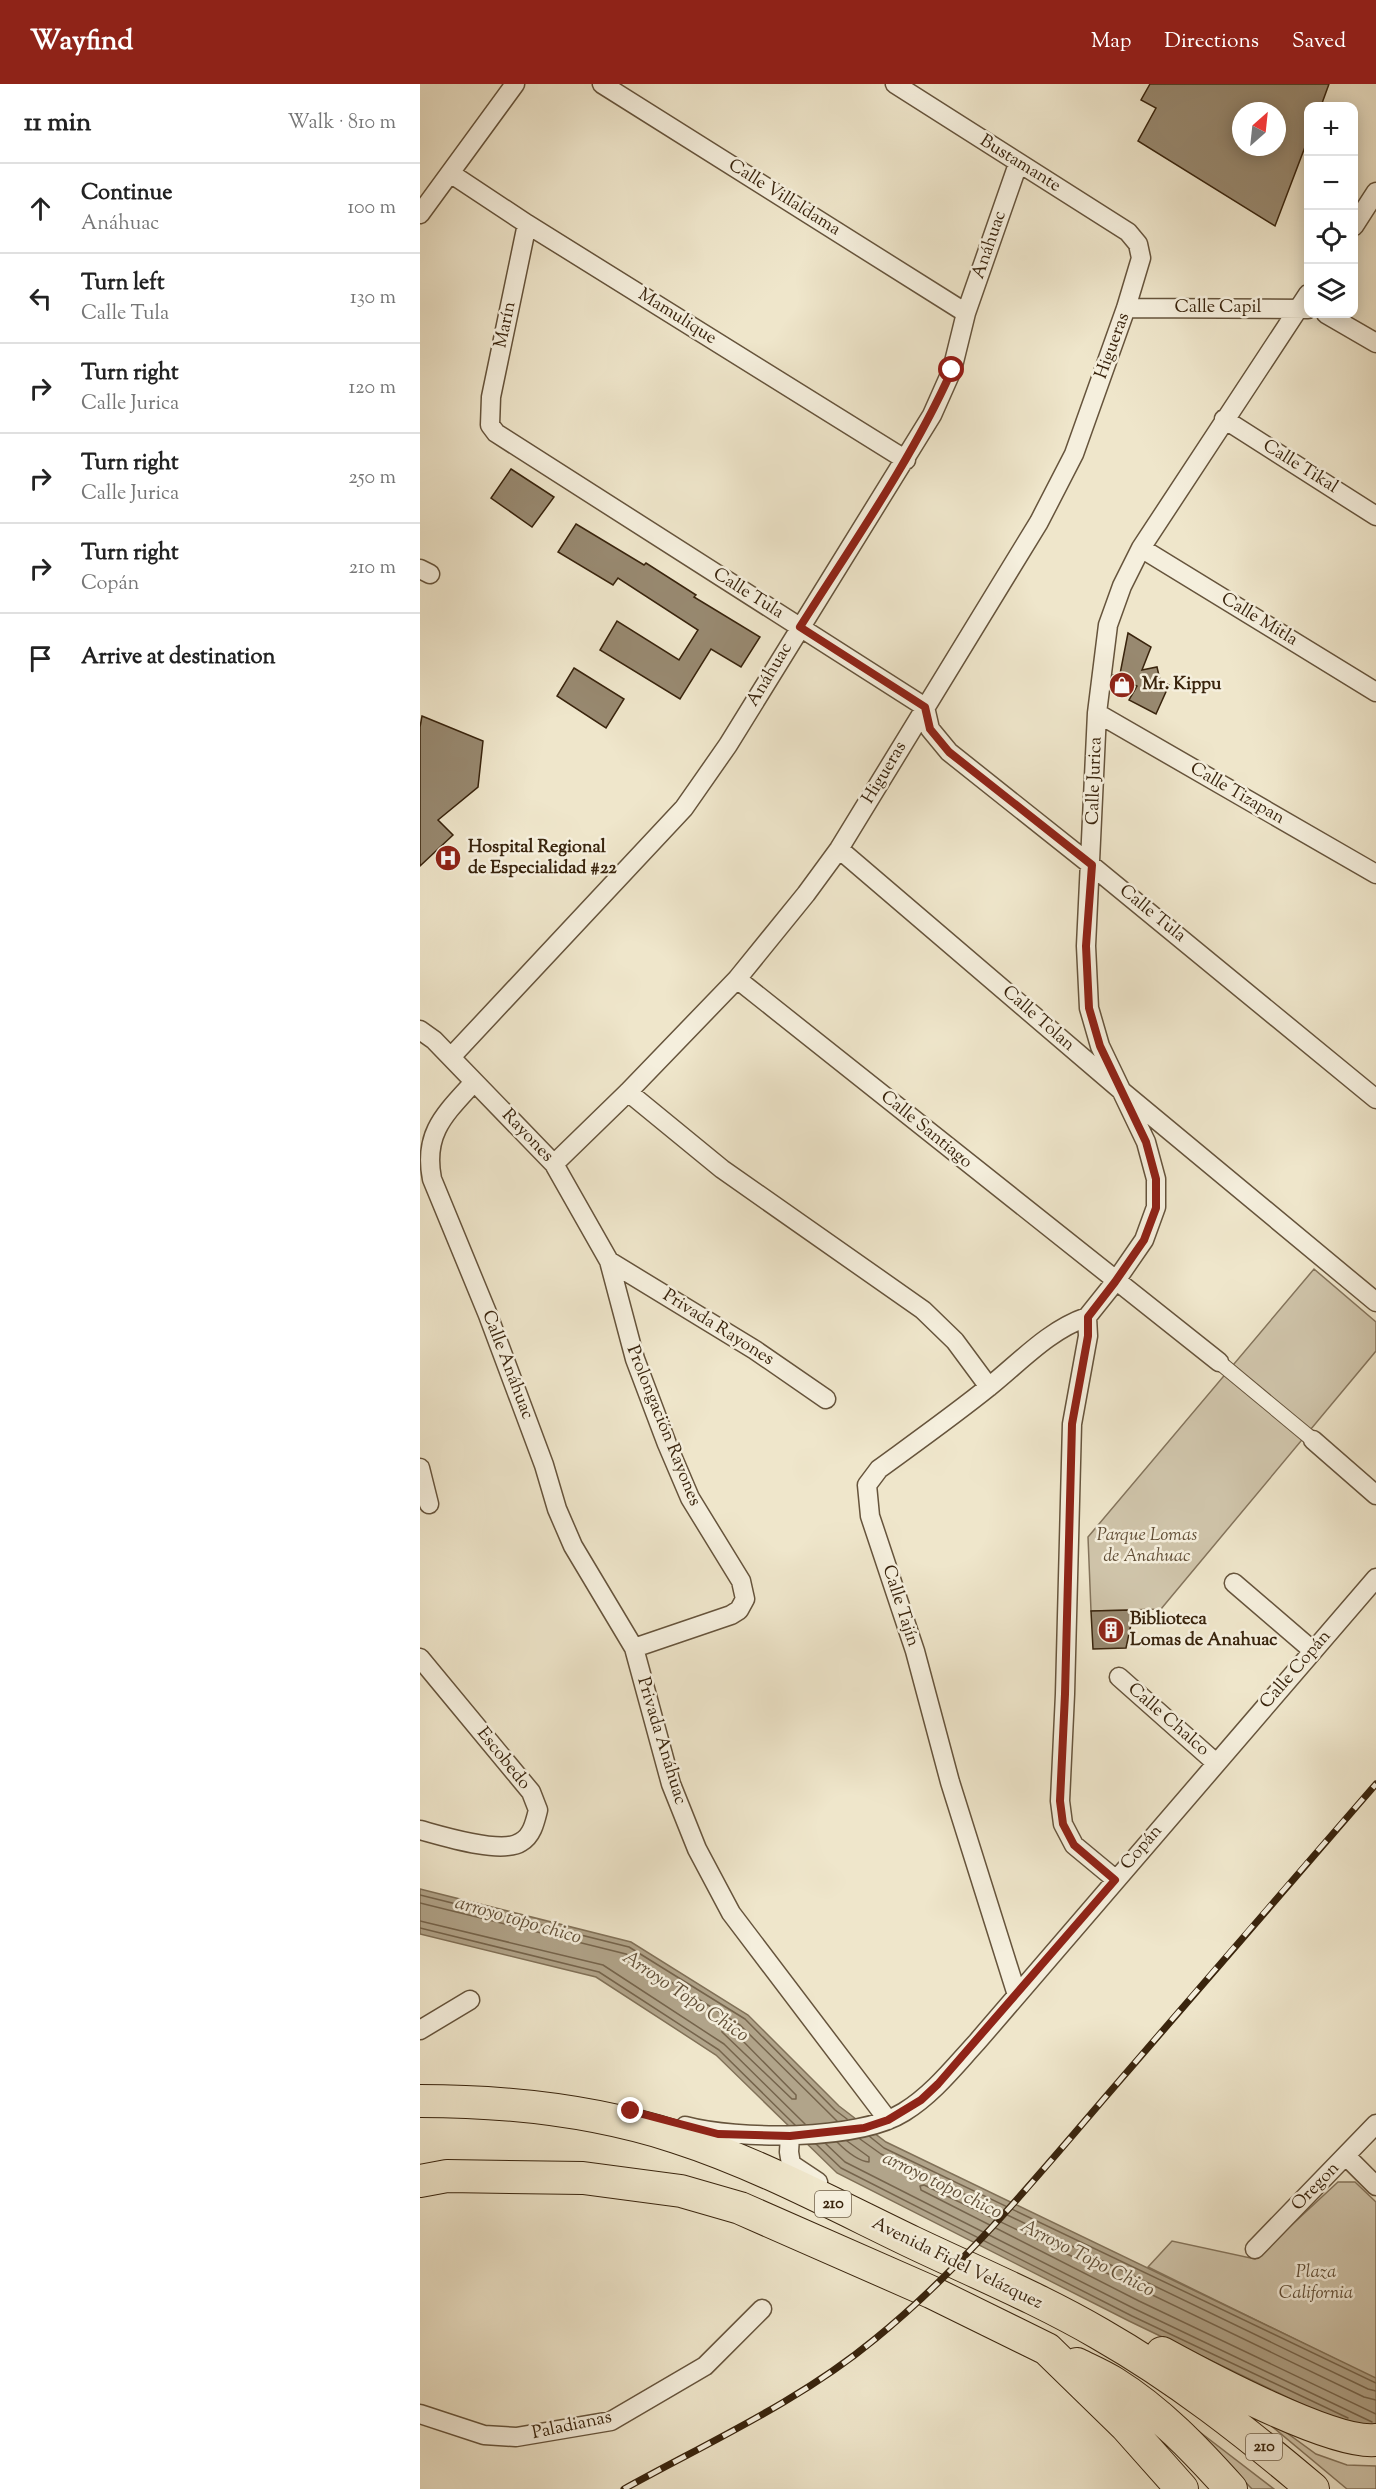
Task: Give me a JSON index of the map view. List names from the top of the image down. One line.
{"streets":{"highway":["210","Avenida Fidel Velázquez"],"street":["Bustamante","Calle Villaldama","Anáhuac","Calle Capil","Mamulique","Marín","Higueras","Calle Tikal","Calle Tula","Calle Mitla","Calle Jurica","Calle Tizapan","Calle Tolan","Calle Santiago","Rayones","Privada Rayones","Calle Anáhuac","Prolongación Rayones","Calle Tajín","Calle Copán","Calle Chalco","Privada Anáhuac","Escobedo","Copán","Oregon","Paladianas"]},"crossings":[["Bustamante","Anáhuac"],["Bustamante","Higueras"],["Calle Villaldama","Anáhuac"],["Anáhuac","Mamulique"],["Anáhuac","Calle Tula"],["Anáhuac","Rayones"],["Calle Capil","Higueras"],["Mamulique","Marín"],["Marín","Calle Tula"],["Higueras","Calle Tula"],["Higueras","Calle Tolan"],["Higueras","Calle Santiago"],["Higueras","Rayones"],["Calle Tikal","Calle Jurica"],["Calle Tula","Calle Jurica"],["Calle Mitla","Calle Jurica"],["Calle Jurica","Calle Tizapan"],["Calle Jurica","Calle Tolan"],["Calle Jurica","Calle Santiago"],["Calle Jurica","Calle Tajín"],["Rayones","Privada Rayones"],["Rayones","Calle Anáhuac"],["Rayones","Prolongación Rayones"],["Privada Rayones","Prolongación Rayones"],["Calle Anáhuac","Prolongación Rayones"],["Calle Anáhuac","Privada Anáhuac"],["Prolongación Rayones","Privada Anáhuac"],["Calle Tajín","Copán"],["Calle Copán","Calle Chalco"],["Calle Copán","Copán"],["Calle Chalco","Copán"],["Privada Anáhuac","Copán"],["Copán","Avenida Fidel Velázquez"]],"water":["arroyo topo chico","Arroyo Topo Chico"],"parks":["Parque Lomas de Anahuac","Plaza California"],"places":{"shop":["Mr. Kippu"],"hospital":["Hospital Regional de Especialidad #22"],"building":["Biblioteca Lomas de Anahuac"]},"north":"top right","page":{"header":"Wayfind","nav":["Map","Directions","Saved"],"heading":["11 min","Walk · 810 m"],"map_buttons":["+","−"],"list":[["Continue","Anáhuac","100 m"],["Turn left","Calle Tula","130 m"],["Turn right","Calle Jurica","120 m"],["Turn right","Calle Jurica","250 m"],["Turn right","Copán","210 m"],"Arrive at destination"]}}
